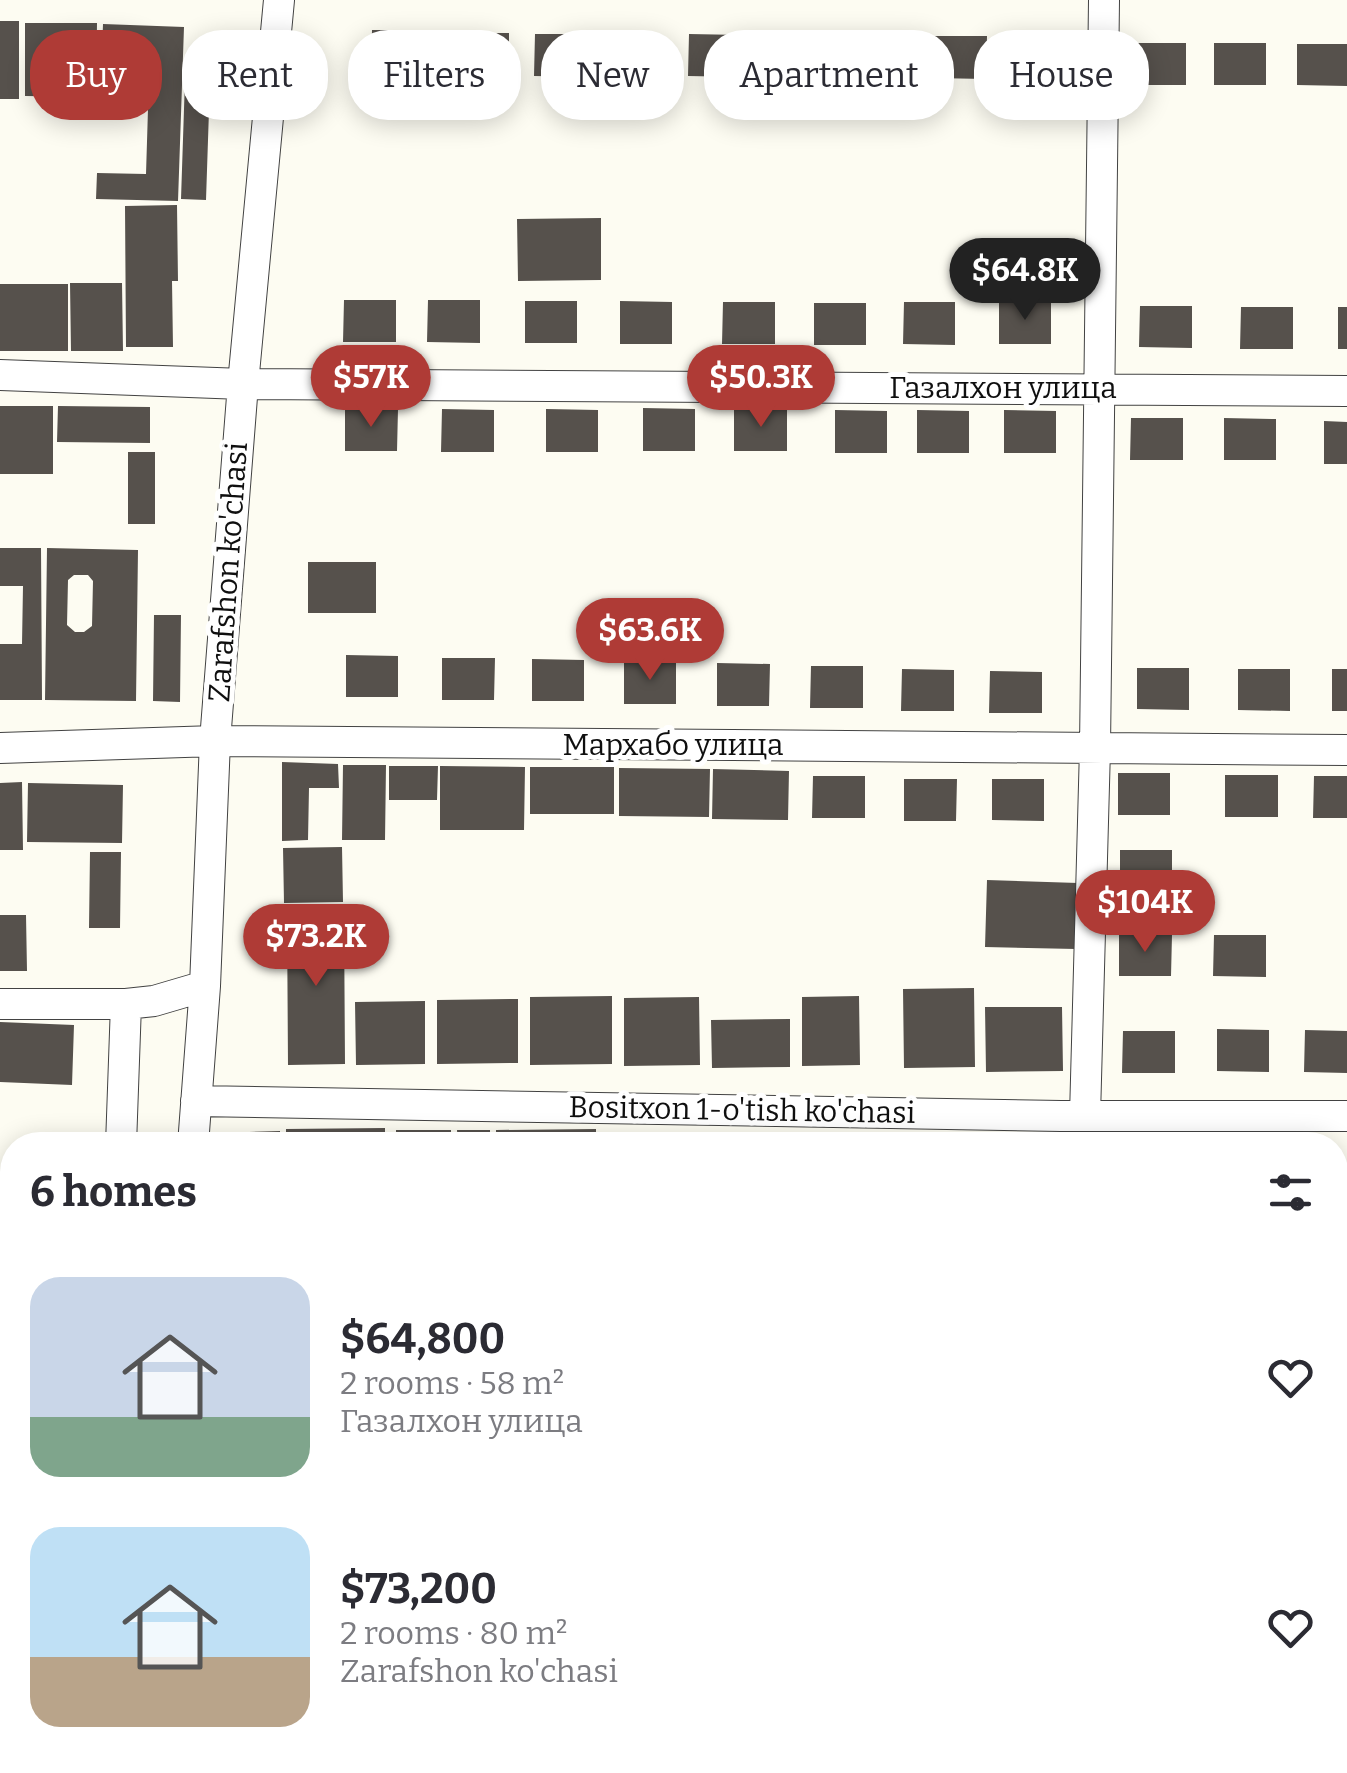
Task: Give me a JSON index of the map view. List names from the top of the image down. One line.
{"streets":{"street":["Газалхон улица","Zarafshon ko'chasi","Мархабо улица","Bositxon 1-o'tish ko'chasi"]},"crossings":[["Газалхон улица","Zarafshon ko'chasi"],["Zarafshon ko'chasi","Мархабо улица"],["Zarafshon ko'chasi","Bositxon 1-o'tish ko'chasi"]],"page":{"chip":["Buy","Rent","Filters","New","Apartment","House"],"price":["$64.8K","$57K","$50.3K","$63.6K","$104K","$73.2K"],"heading":"6 homes","list":[{"name":"$64,800","note":"2 rooms · 58 m² · Газалхон улица"},{"name":"$73,200","note":"2 rooms · 80 m² · Zarafshon ko'chasi"}]}}
